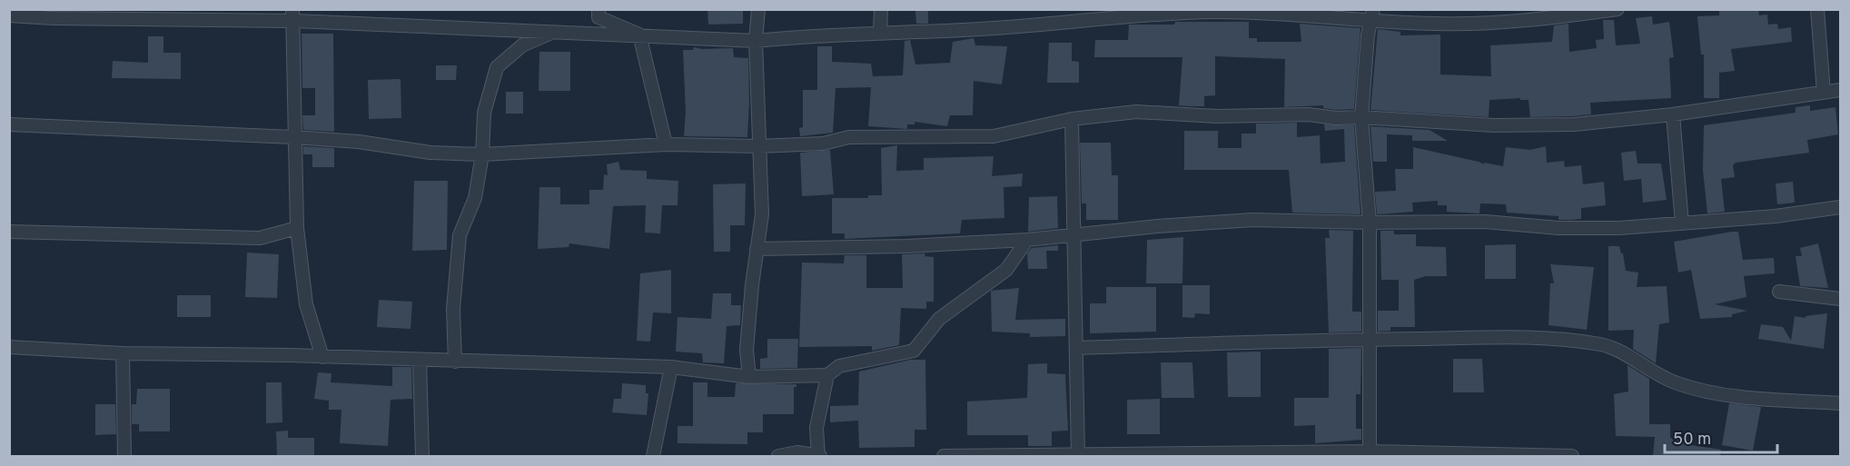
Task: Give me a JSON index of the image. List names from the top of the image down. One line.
{"scale_bar":"50 m"}
